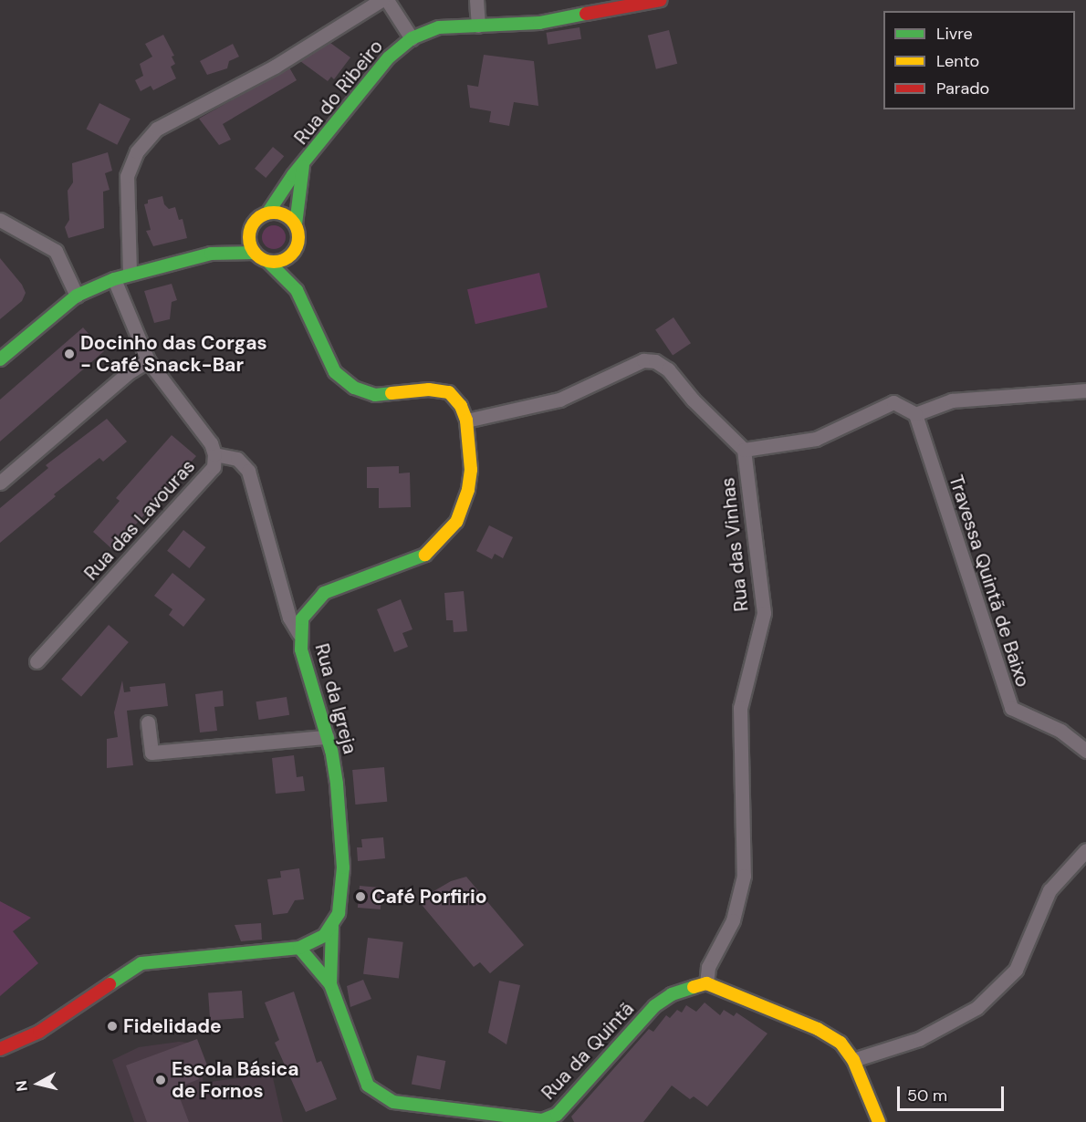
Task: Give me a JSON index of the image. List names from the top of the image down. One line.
{"streets":{"main road":["Rua do Ribeiro","Rua da Igreja","Rua da Quintã"],"street":["Rua das Lavouras","Rua das Vinhas","Travessa Quintã de Baixo"]},"crossings":[["Rua do Ribeiro","Rua da Igreja"],["Rua das Vinhas","Rua da Igreja"],["Rua das Vinhas","Rua da Quintã"],["Rua da Igreja","Rua da Quintã"]],"places":["Docinho das Corgas - Café Snack-Bar","Café Porfirio","Fidelidade","Escola Básica de Fornos"],"legend":["Livre","Lento","Parado"],"scale_bar":"50 m","north":"left"}
